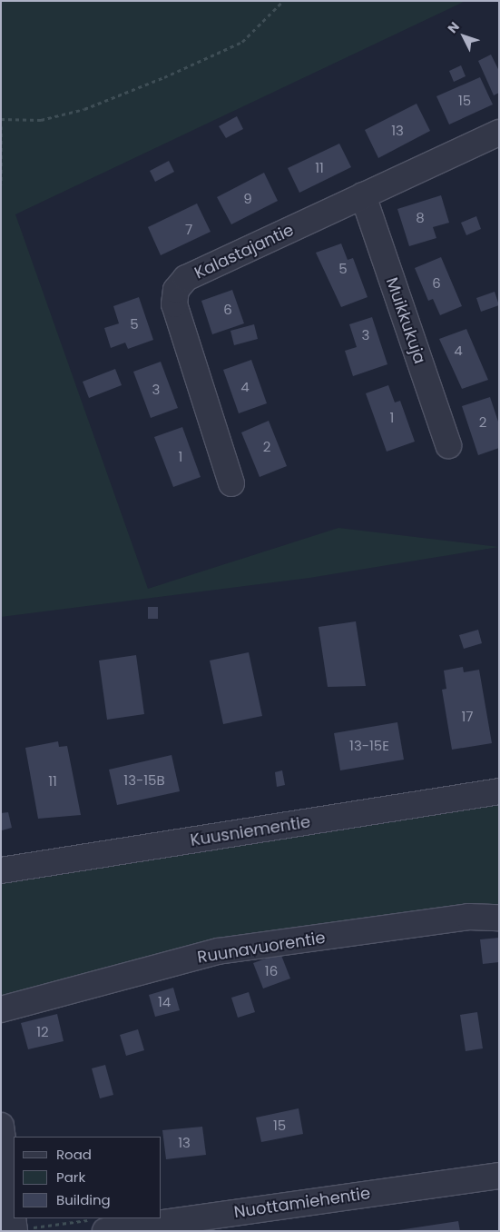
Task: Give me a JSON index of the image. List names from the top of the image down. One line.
{"streets":{"street":["Kalastajantie","Muikkukuja","Kuusniementie","Ruunavuorentie","Nuottamiehentie"]},"crossings":[["Kalastajantie","Muikkukuja"]],"house_numbers":["15","13","11","9","8","7","5","6","6","5","3","4","4","3","1","2","2","1","17","13-15E","13-15B","11","16","14","12","15","13"],"legend":["Road","Park","Building"],"north":"top left"}
